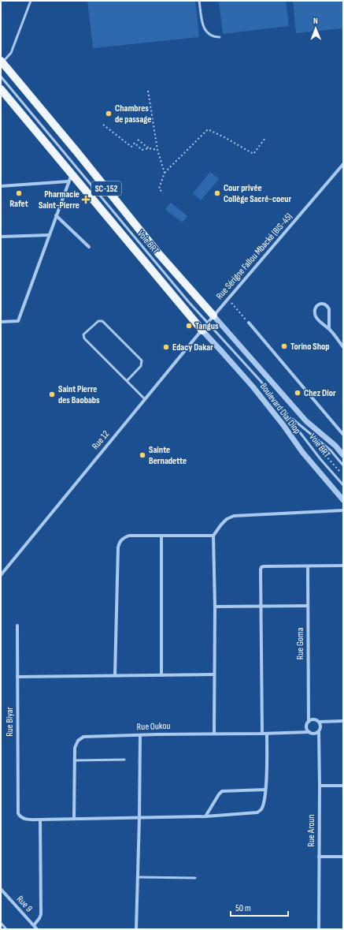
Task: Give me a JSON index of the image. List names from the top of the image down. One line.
{"streets":{"main road":["SC-152"],"street":["Rue Sérigne Fallou Mbacké (BIS-45)","Boulevard Dial Diop","Rue 12","Rue Goma","Rue Biyar","Rue Oukou","Rue Aroun","Rue 9"],"lane":["Voie BRT"]},"crossings":[["SC-152","Rue Sérigne Fallou Mbacké (BIS-45)"],["SC-152","Boulevard Dial Diop"],["SC-152","Rue 12"],["Voie BRT","Rue 12"],["Rue Sérigne Fallou Mbacké (BIS-45)","Boulevard Dial Diop"],["Rue Sérigne Fallou Mbacké (BIS-45)","Rue 12"],["Boulevard Dial Diop","Rue 12"],["Rue Goma","Rue Oukou"],["Rue Goma","Rue Aroun"],["Rue Oukou","Rue Aroun"]],"places":{"other":["Chambres de passage","Rafet","Cour privée Collège Sacré-coeur","Tangus","Torino Shop","Edacy Dakar","Chez Dior","Saint Pierre des Baobabs","Sainte Bernadette"],"health":["Pharmacie Saint-Pierre"]},"scale_bar":"50 m","north":"top"}
